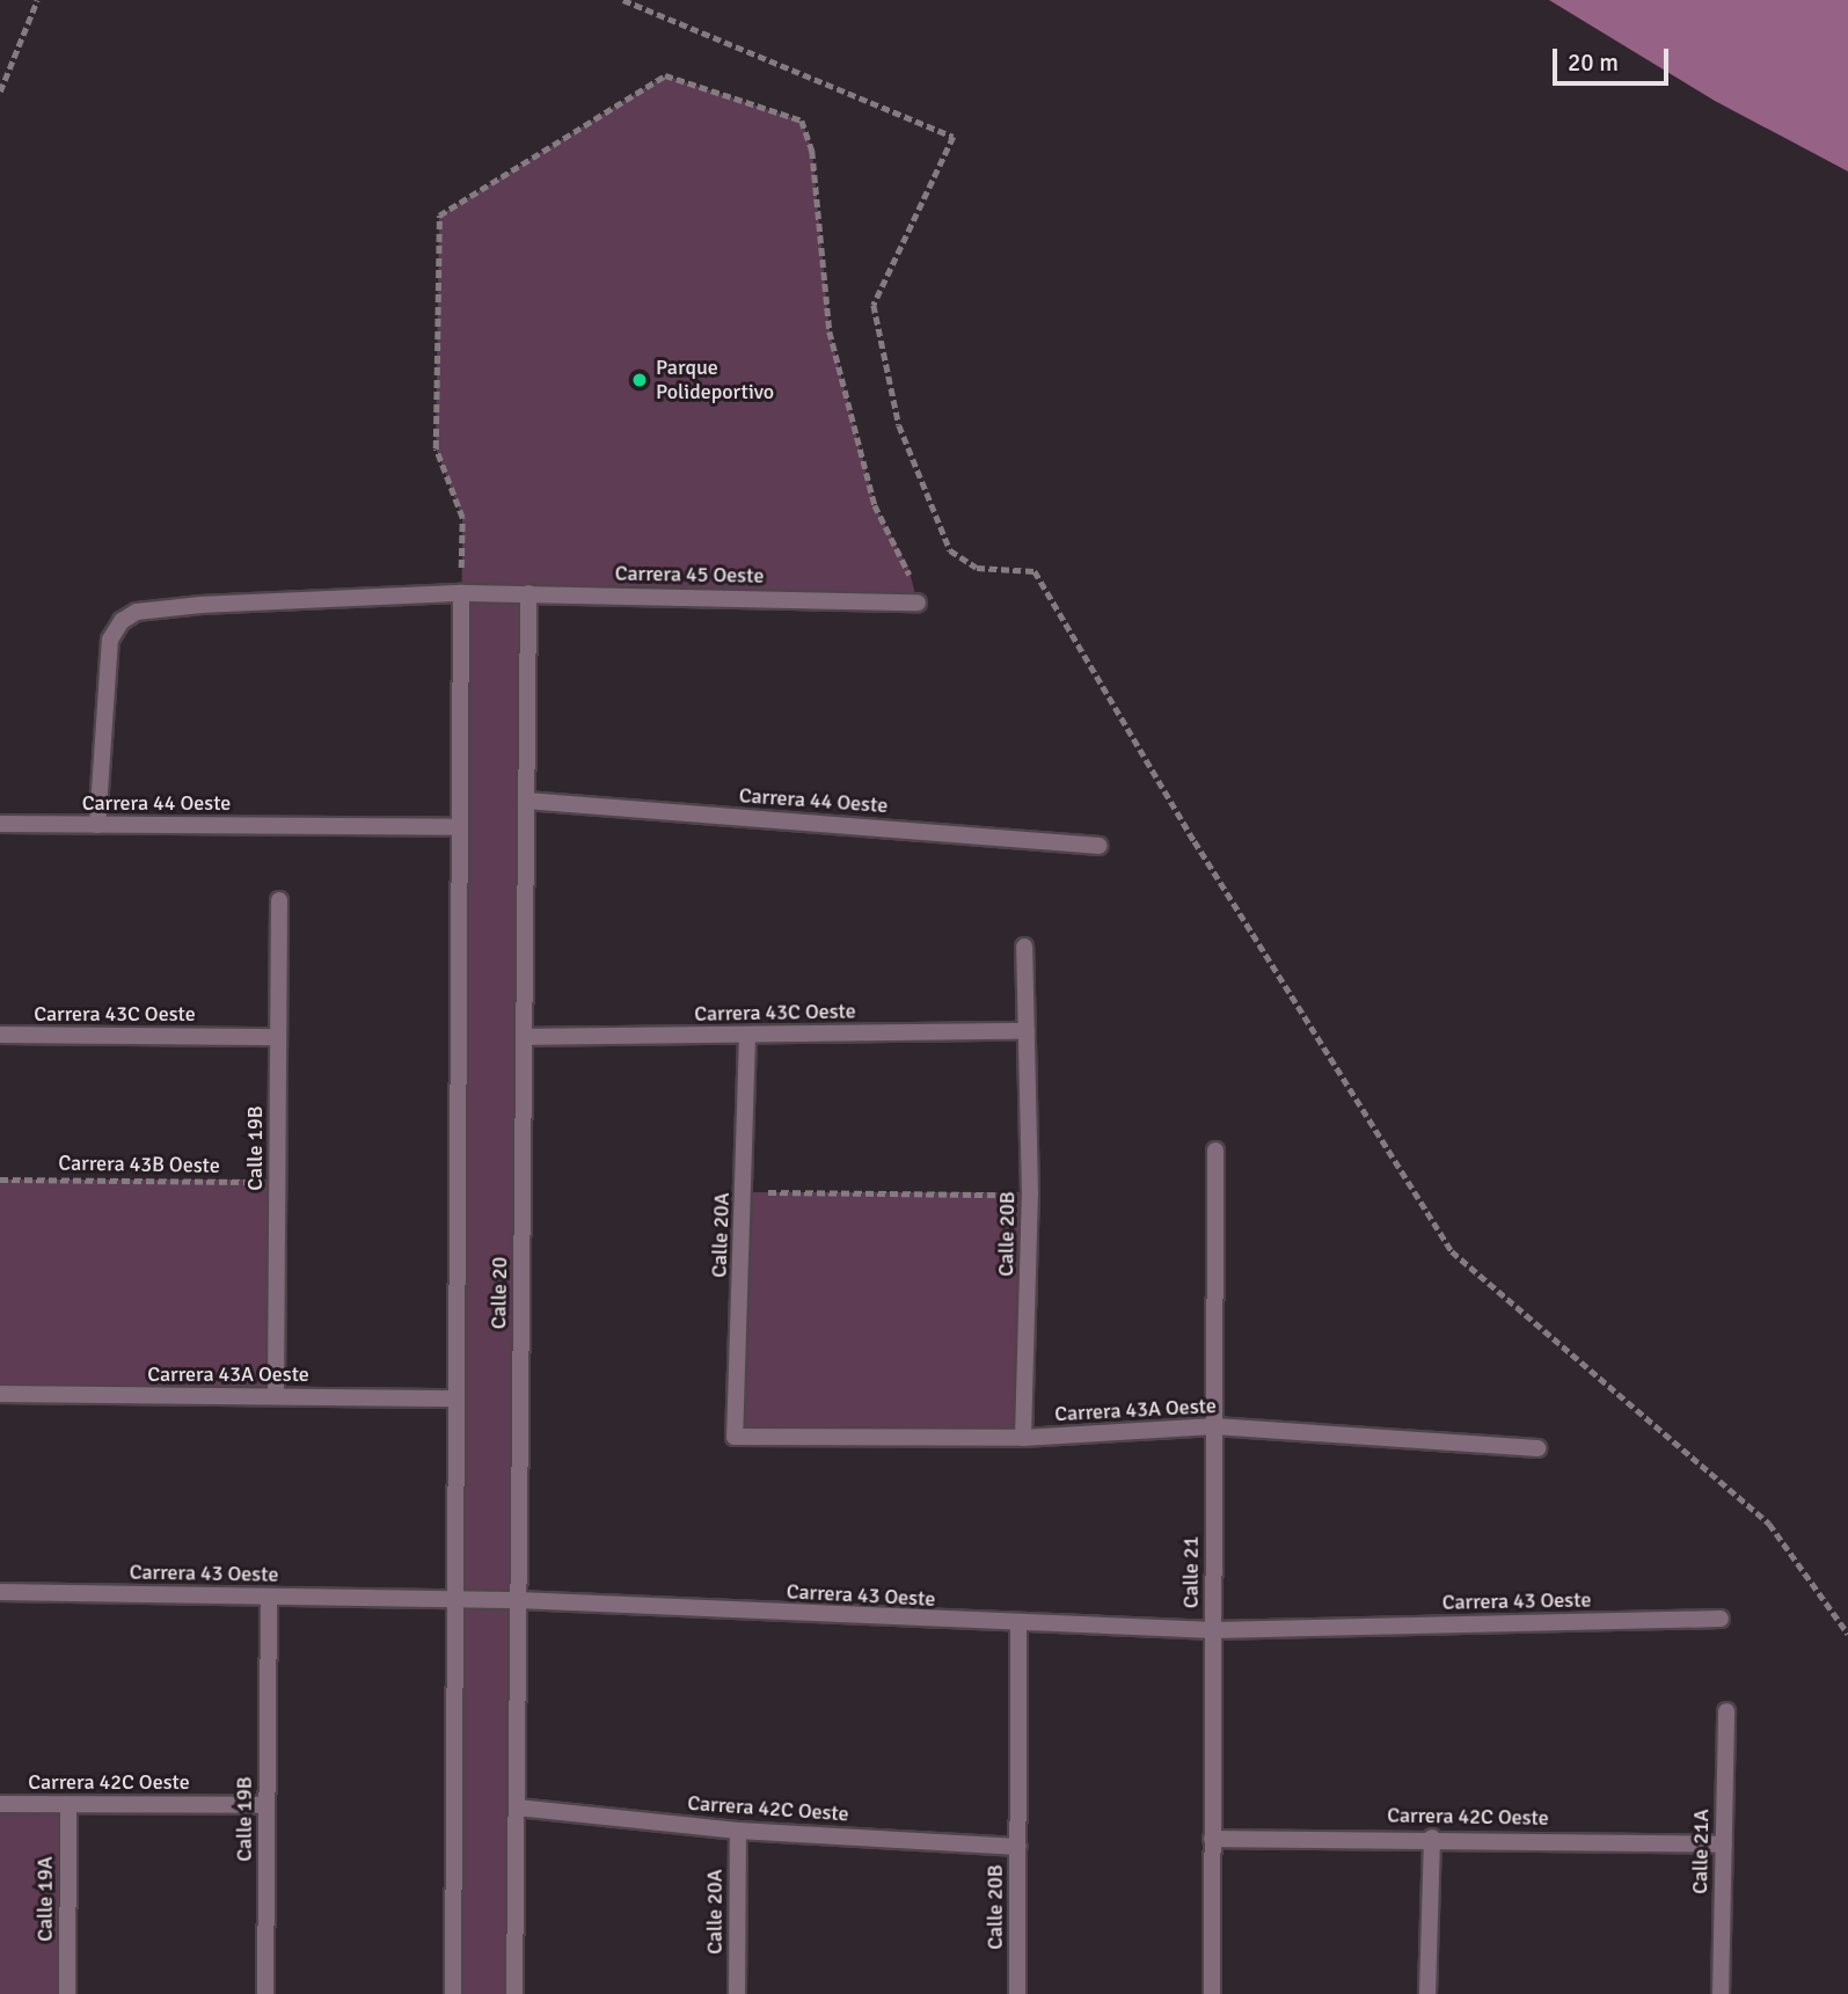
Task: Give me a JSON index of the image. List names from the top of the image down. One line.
{"streets":{"street":["Carrera 45 Oeste","Carrera 44 Oeste","Carrera 43C Oeste","Calle 19B","Calle 20B","Calle 20A","Calle 20","Carrera 43A Oeste","Calle 21","Carrera 43 Oeste","Carrera 42C Oeste","Calle 21A","Calle 19A"],"path":["Carrera 43B Oeste"]},"crossings":[["Carrera 45 Oeste","Carrera 44 Oeste"],["Carrera 45 Oeste","Calle 20"],["Carrera 44 Oeste","Calle 20"],["Carrera 43C Oeste","Calle 19B"],["Carrera 43C Oeste","Calle 20B"],["Carrera 43C Oeste","Calle 20A"],["Carrera 43C Oeste","Calle 20"],["Calle 19B","Carrera 43B Oeste"],["Calle 19B","Carrera 43A Oeste"],["Calle 19B","Carrera 43 Oeste"],["Calle 19B","Carrera 42C Oeste"],["Calle 20B","Carrera 43A Oeste"],["Calle 20B","Carrera 43 Oeste"],["Calle 20B","Carrera 42C Oeste"],["Calle 20A","Carrera 43A Oeste"],["Calle 20A","Carrera 42C Oeste"],["Calle 20","Carrera 43A Oeste"],["Calle 20","Carrera 43 Oeste"],["Calle 20","Carrera 42C Oeste"],["Carrera 43A Oeste","Calle 21"],["Calle 21","Carrera 43 Oeste"],["Calle 21","Carrera 42C Oeste"],["Carrera 42C Oeste","Calle 21A"],["Carrera 42C Oeste","Calle 19A"]],"places":["Parque Polideportivo"],"scale_bar":"20 m"}
